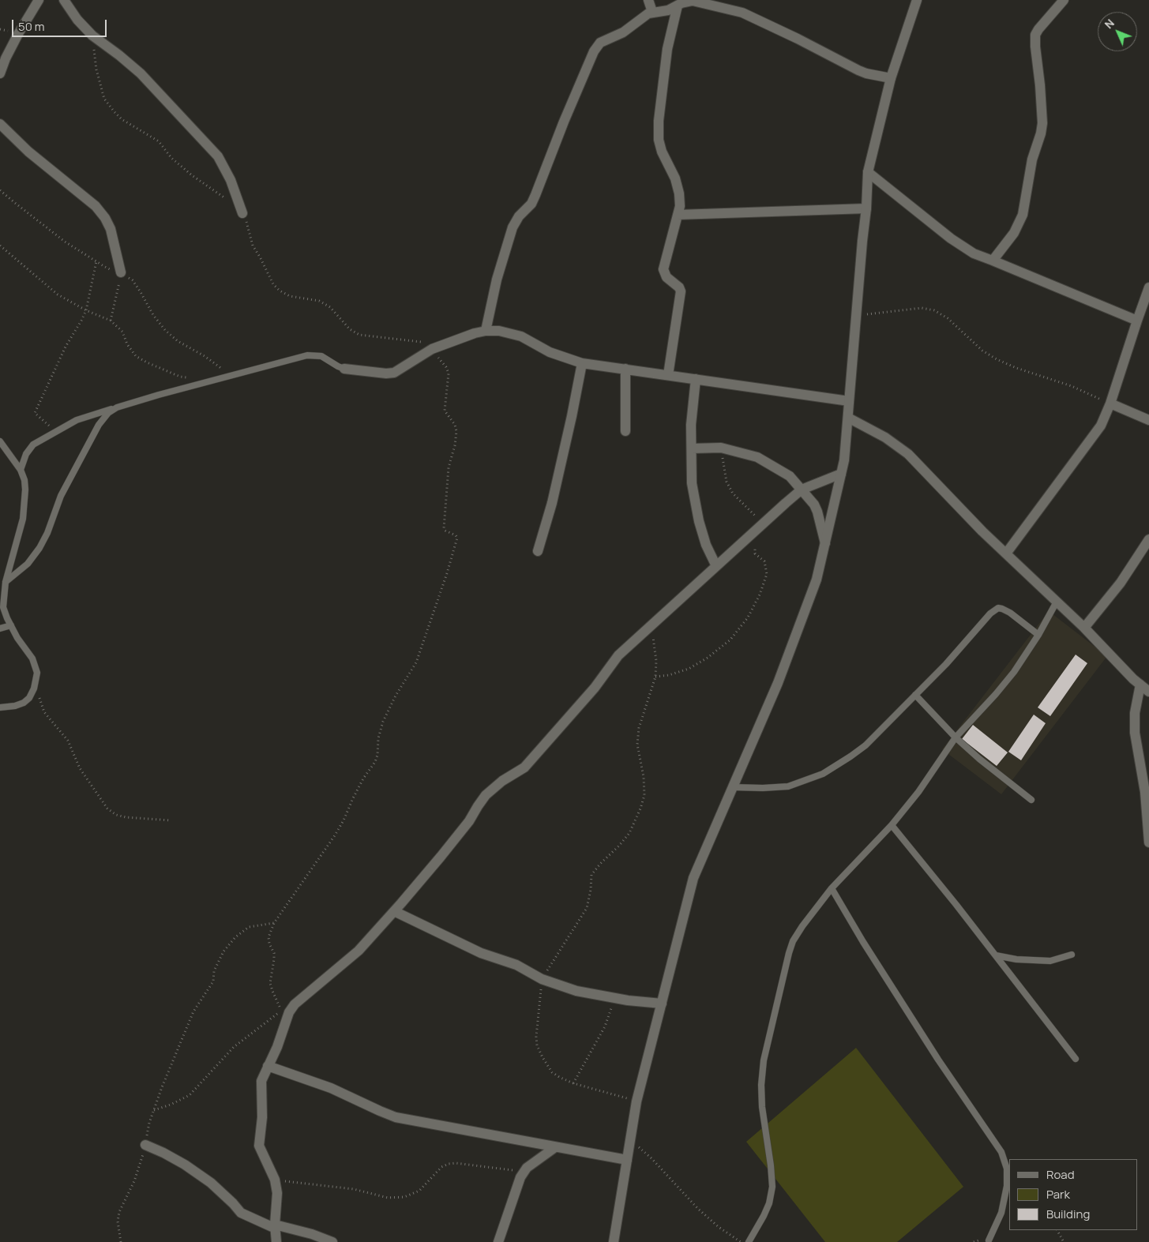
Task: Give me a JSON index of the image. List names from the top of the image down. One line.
{"legend":["Road","Park","Building"],"scale_bar":"50 m","north":"top left"}
